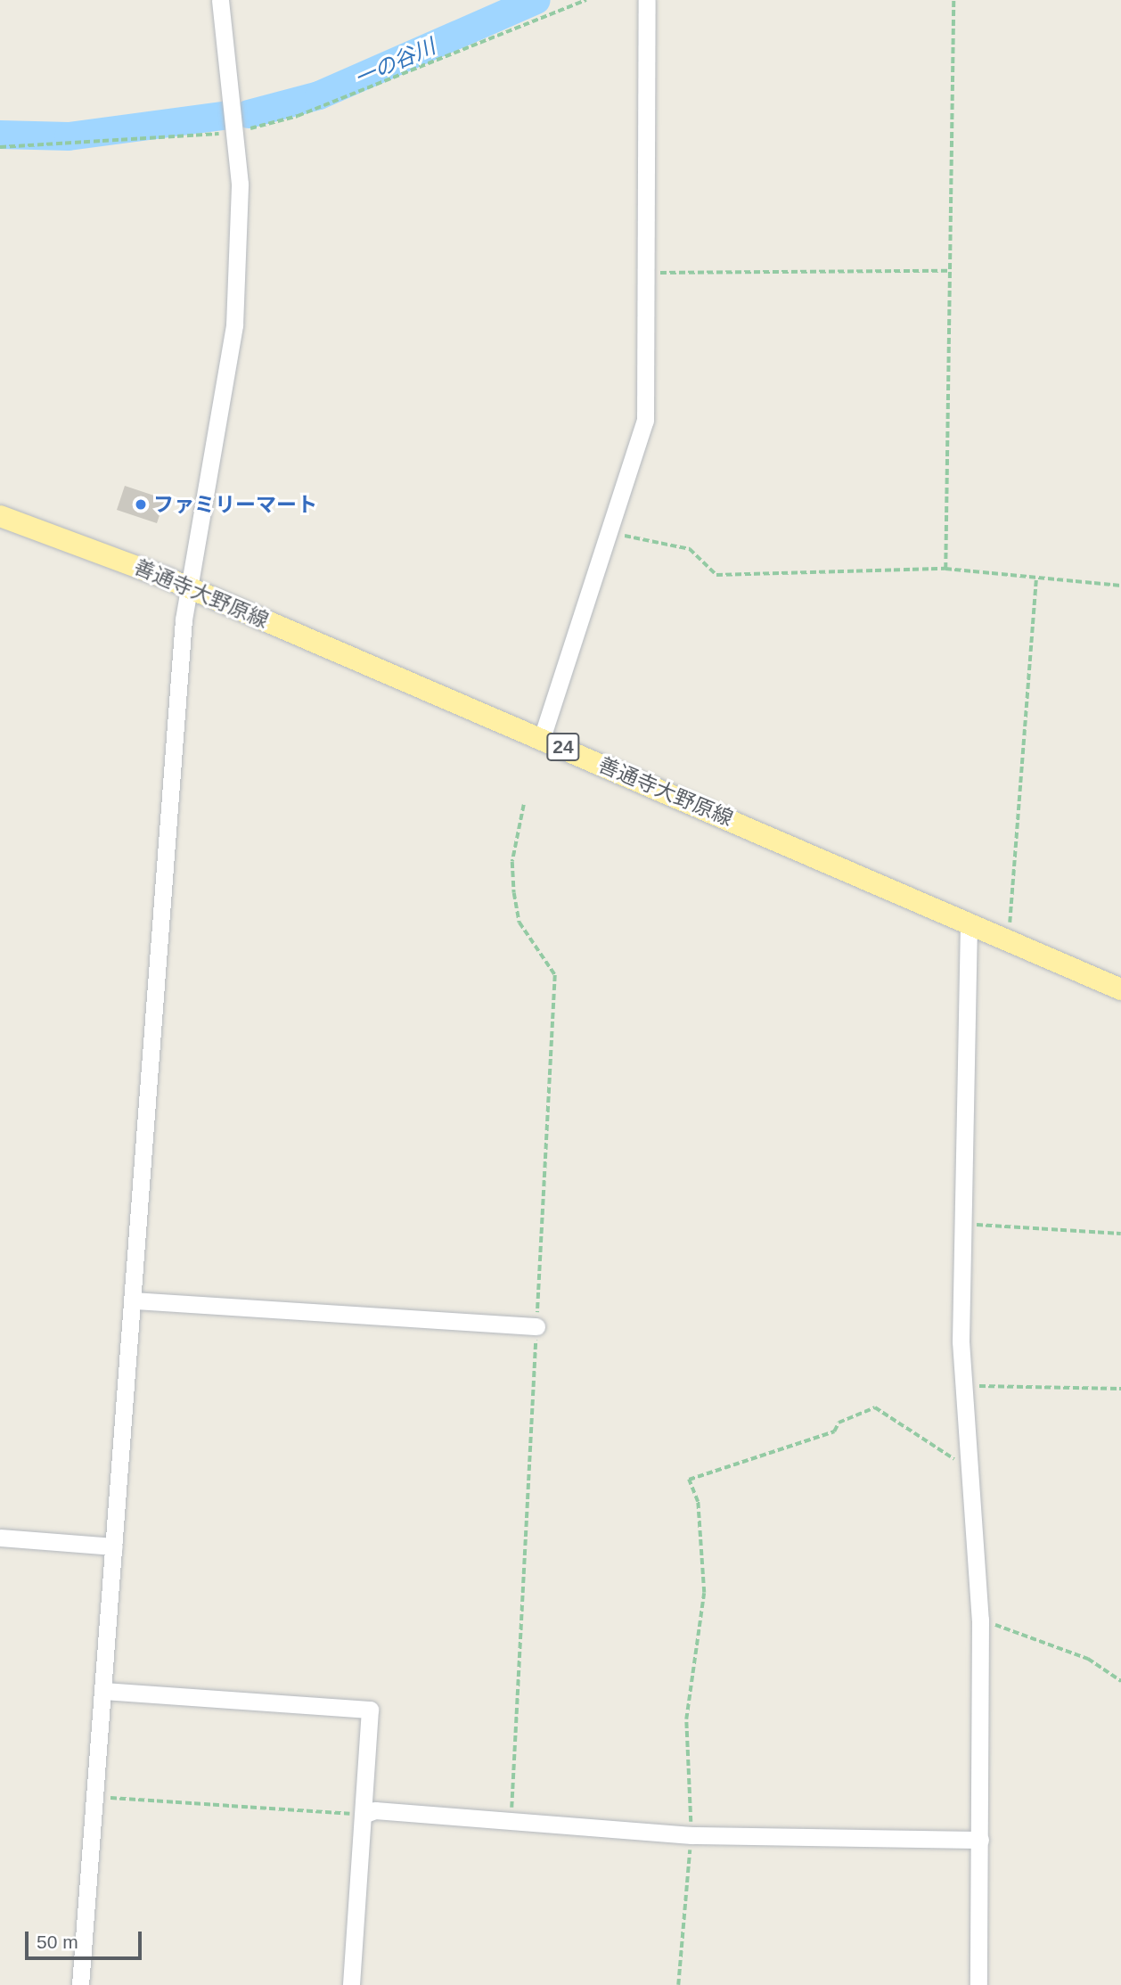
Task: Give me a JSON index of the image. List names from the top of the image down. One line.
{"streets":{"main road":["善通寺大野原線","24"]},"water":["一の谷川"],"places":["ファミリーマート"],"scale_bar":"50 m"}
